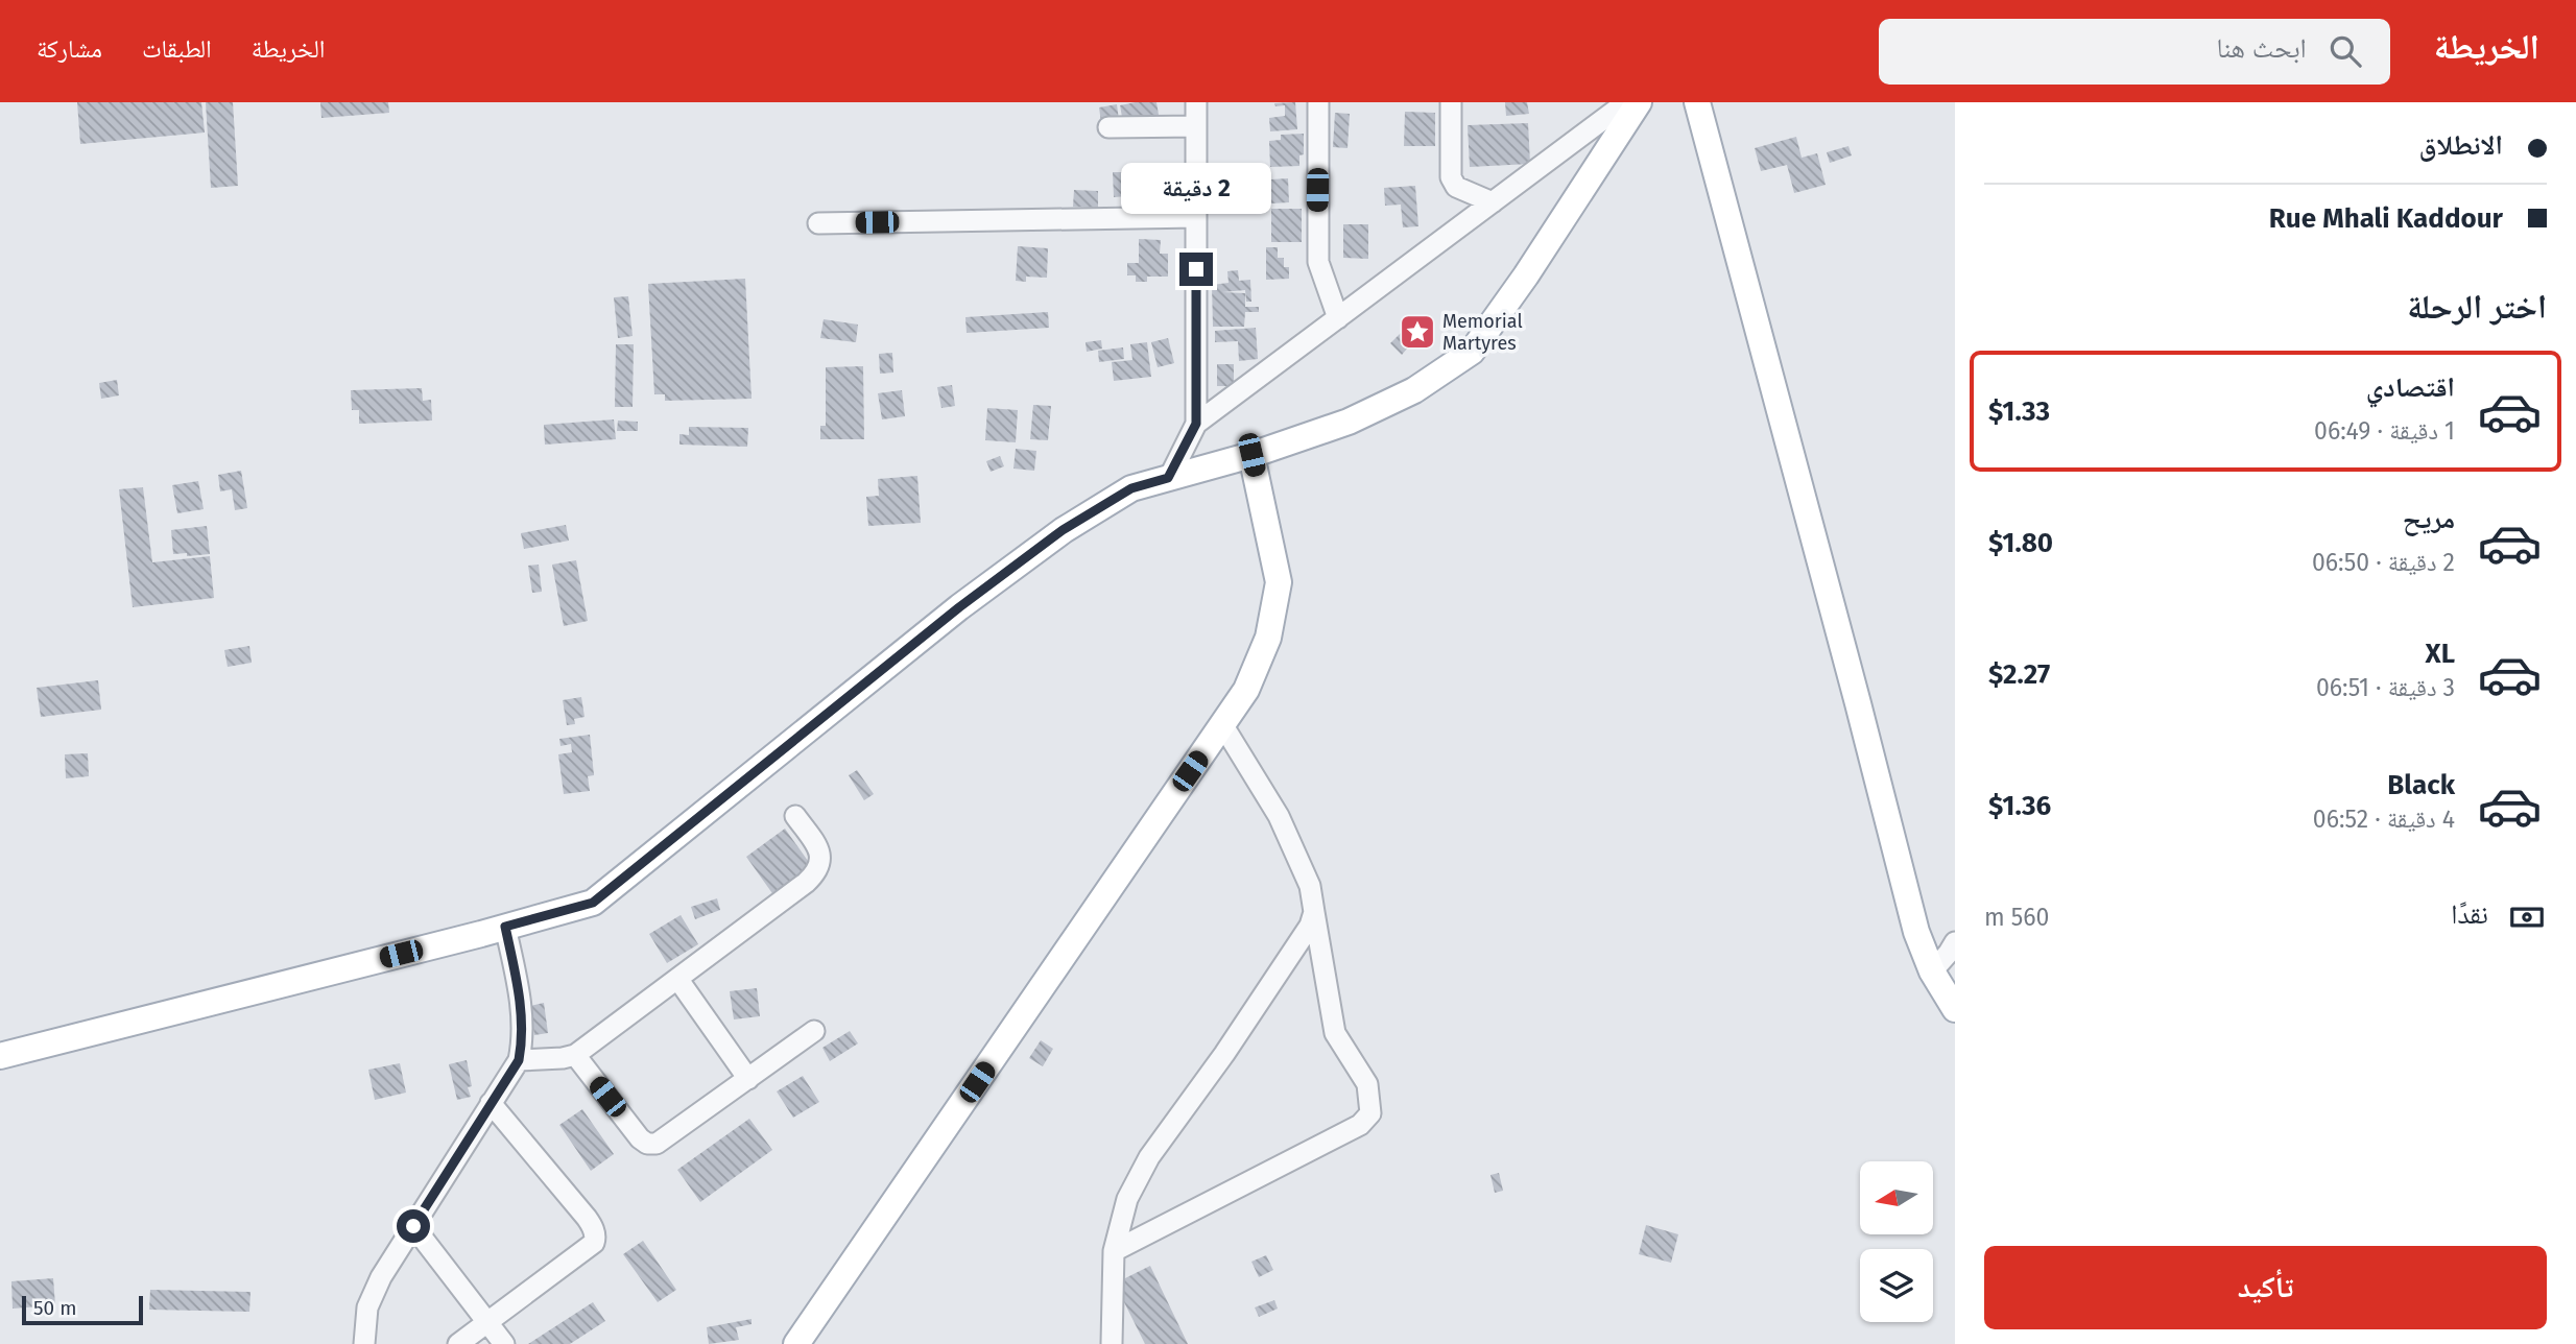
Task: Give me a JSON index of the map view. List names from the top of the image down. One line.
{"places":{"place":["Memorial Martyres"]},"scale_bar":"50 m","north":"left","page":{"header":"الخريطة","search":"ابحث هنا","nav":["الخريطة","الطبقات","مشاركة"],"banner":["الانطلاق","Rue Mhali Kaddour"],"bubble":"2 دقيقة","heading":"اختر الرحلة","list":[{"name":"اقتصادي","note":"1 دقيقة · 06:49","value":"$1.33"},{"name":"مريح","note":"2 دقيقة · 06:50","value":"$1.80"},{"name":"XL","note":"3 دقيقة · 06:51","value":"$2.27"},{"name":"Black","note":"4 دقيقة · 06:52","value":"$1.36"}],"pay":["نقدًا","560 m"],"buttons":"تأكيد","scale":"50 m"}}
